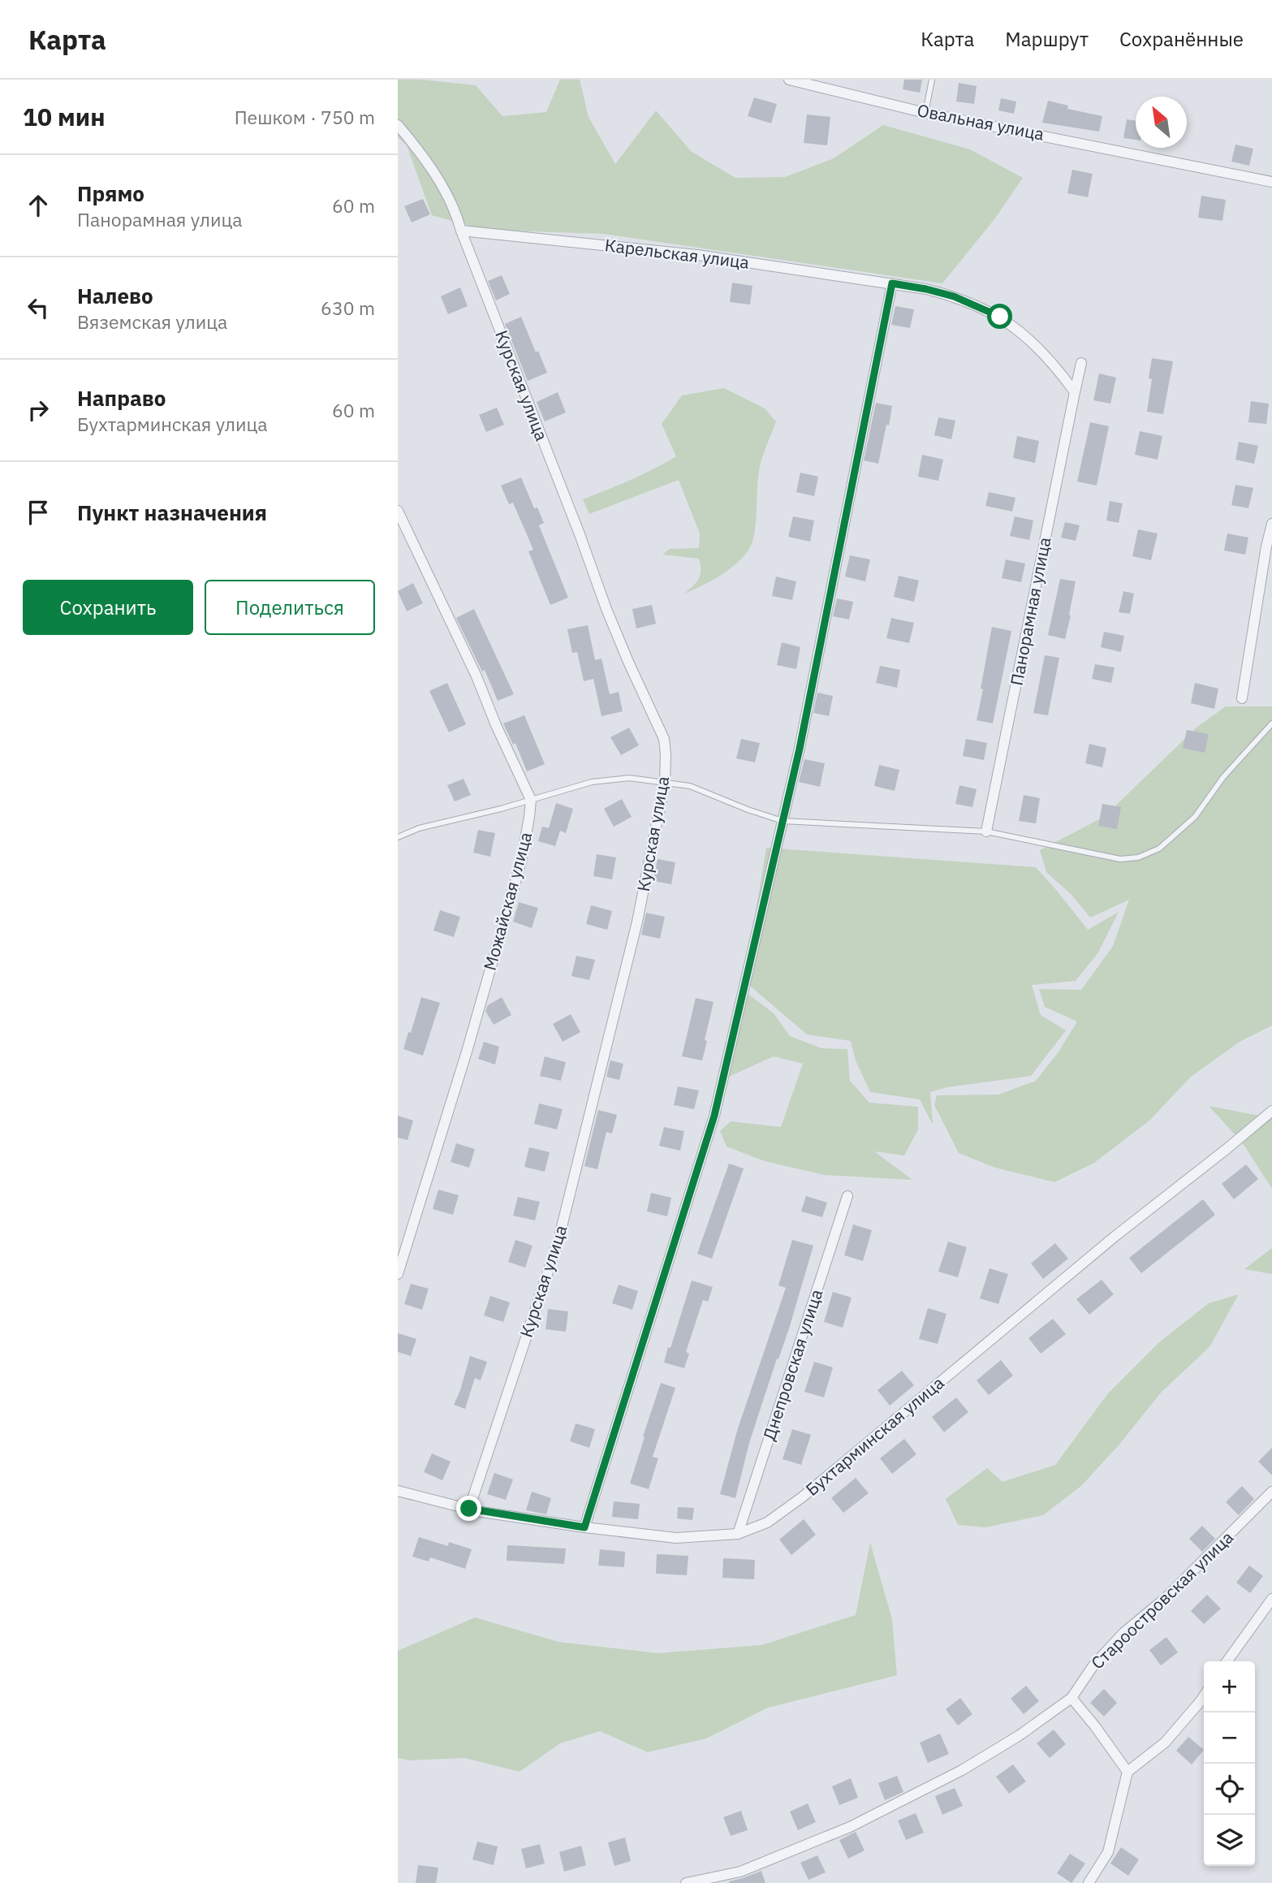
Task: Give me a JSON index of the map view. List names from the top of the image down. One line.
{"streets":{"street":["Овальная улица","Карельская улица","Курская улица","Панорамная улица","Можайская улица","Днепровская улица","Бухтарминская улица","Староостровская улица"]},"crossings":[["Карельская улица","Курская улица"],["Курская улица","Бухтарминская улица"],["Днепровская улица","Бухтарминская улица"]],"north":"top left","page":{"header":"Карта","nav":["Карта","Маршрут","Сохранённые"],"heading":["10 мин","Пешком · 750 m"],"list":[["Прямо","Панорамная улица","60 m"],["Налево","Вяземская улица","630 m"],["Направо","Бухтарминская улица","60 m"],"Пункт назначения"],"buttons":["Сохранить","Поделиться"],"map_buttons":["+","−"]}}
